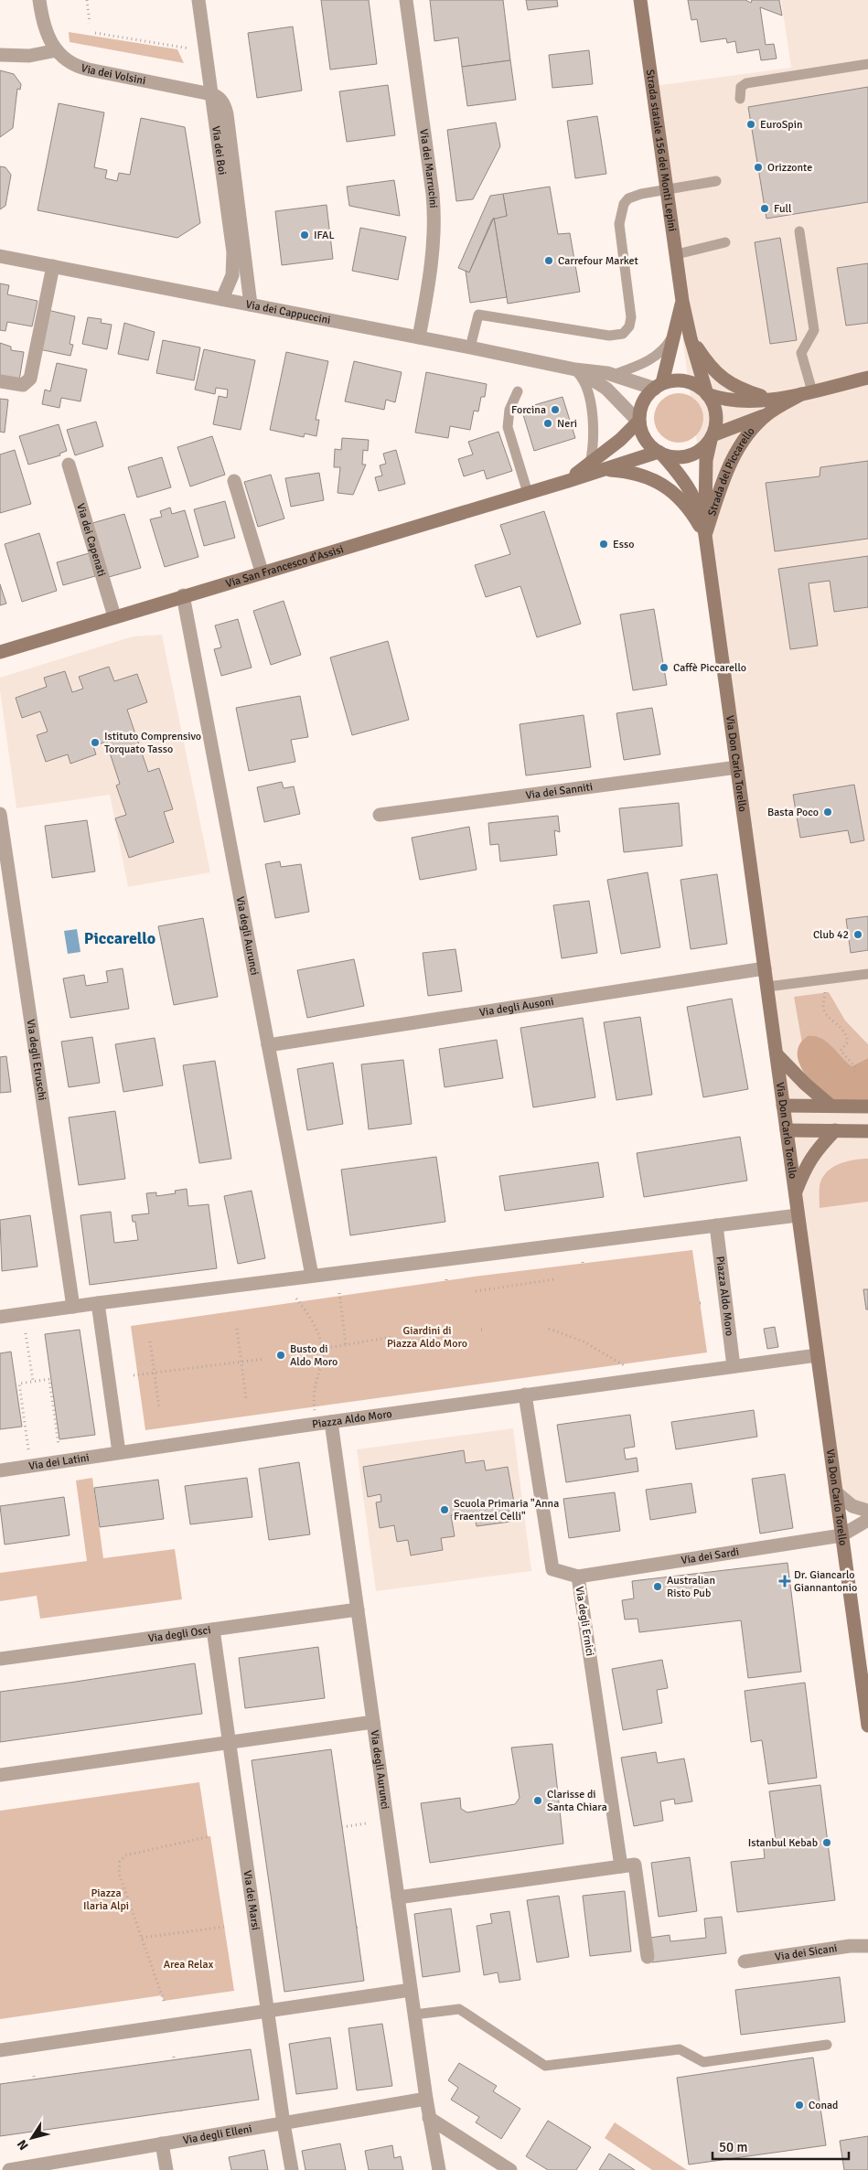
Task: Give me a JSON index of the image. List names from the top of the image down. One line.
{"streets":{"main road":["Strada statale 156 dei Monti Lepini","Strada del Piccarello","Via San Francesco d'Assisi","Via Don Carlo Torello"],"street":["Via dei Volsini","Via dei Boi","Via dei Marrucini","Via dei Cappuccini","Via dei Capenati","Via dei Sanniti","Via degli Aurunci","Via degli Ausoni","Via degli Etruschi","Piazza Aldo Moro","Via dei Latini","Via dei Sardi","Via degli Ernici","Via degli Osci","Via dei Marsi","Via dei Sicani","Via degli Elleni"]},"crossings":[["Via dei Volsini","Via dei Boi"],["Via dei Boi","Via dei Cappuccini"],["Strada statale 156 dei Monti Lepini","Via dei Cappuccini"],["Strada statale 156 dei Monti Lepini","Strada del Piccarello"],["Strada statale 156 dei Monti Lepini","Via San Francesco d'Assisi"],["Strada statale 156 dei Monti Lepini","Via Don Carlo Torello"],["Via dei Marrucini","Via dei Cappuccini"],["Via dei Cappuccini","Strada del Piccarello"],["Via dei Cappuccini","Via San Francesco d'Assisi"],["Via dei Cappuccini","Via Don Carlo Torello"],["Strada del Piccarello","Via San Francesco d'Assisi"],["Strada del Piccarello","Via Don Carlo Torello"],["Via dei Capenati","Via San Francesco d'Assisi"],["Via San Francesco d'Assisi","Via Don Carlo Torello"],["Via San Francesco d'Assisi","Via degli Aurunci"],["Via Don Carlo Torello","Via dei Sanniti"],["Via Don Carlo Torello","Via degli Ausoni"],["Via Don Carlo Torello","Piazza Aldo Moro"],["Via Don Carlo Torello","Via dei Sardi"],["Via degli Aurunci","Via degli Ausoni"],["Via degli Aurunci","Piazza Aldo Moro"],["Via degli Aurunci","Via degli Osci"],["Via degli Aurunci","Via degli Elleni"],["Piazza Aldo Moro","Via dei Latini"],["Piazza Aldo Moro","Via degli Ernici"],["Via dei Sardi","Via degli Ernici"],["Via degli Osci","Via dei Marsi"],["Via dei Marsi","Via degli Elleni"]],"districts":["Piccarello"],"parks":["Giardini di Piazza Aldo Moro","Piazza Ilaria Alpi","Area Relax"],"places":{"other":["EuroSpin","Orizzonte","Full","IFAL","Carrefour Market","Forcina","Neri","Esso","Caffè Piccarello","Istituto Comprensivo Torquato Tasso","Basta Poco","Club 42","Busto di Aldo Moro","Scuola Primaria \"Anna Fraentzel Celli\"","Australian Risto Pub","Clarisse di Santa Chiara","Istanbul Kebab","Conad"],"health":["Dr. Giancarlo Giannantonio"]},"scale_bar":"50 m","north":"bottom left"}
